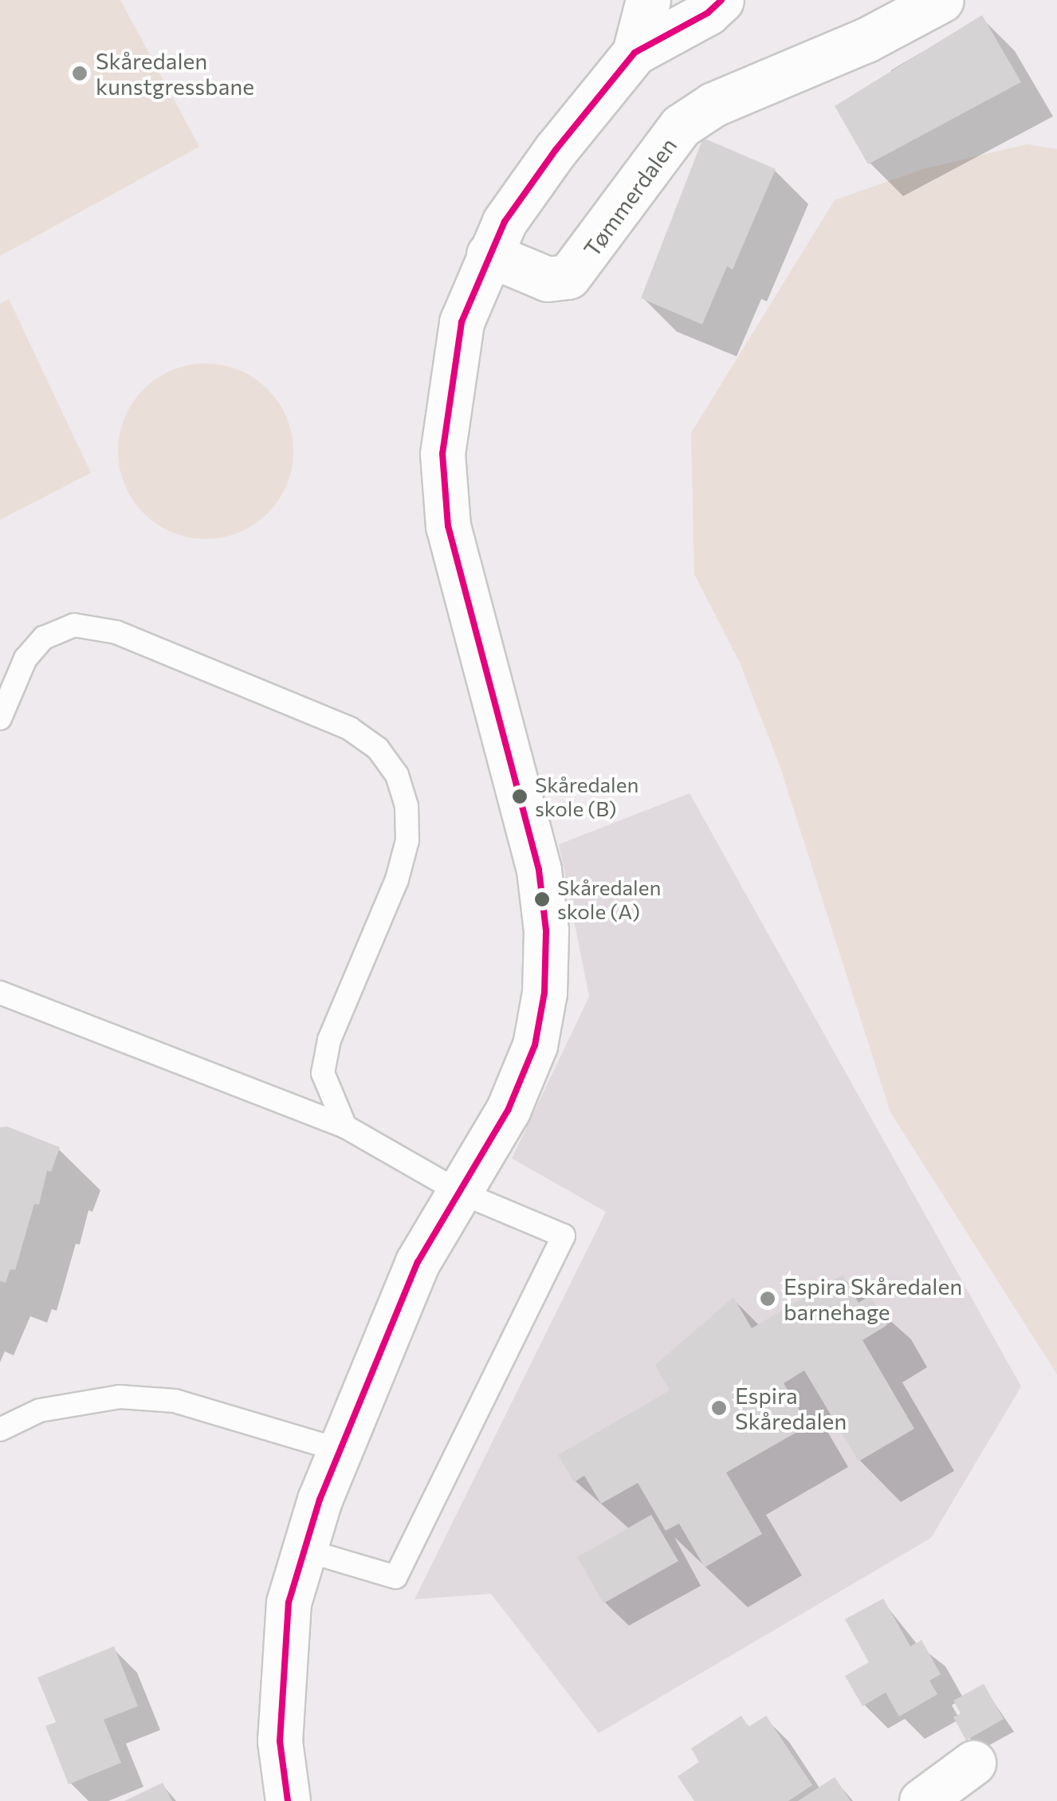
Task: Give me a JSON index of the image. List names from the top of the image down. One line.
{"streets":{"street":["Tømmerdalen"]},"places":["Skåredalen kunstgressbane","Skåredalen skole (B)","Skåredalen skole (A)","Espira Skåredalen barnehage","Espira Skåredalen"]}
